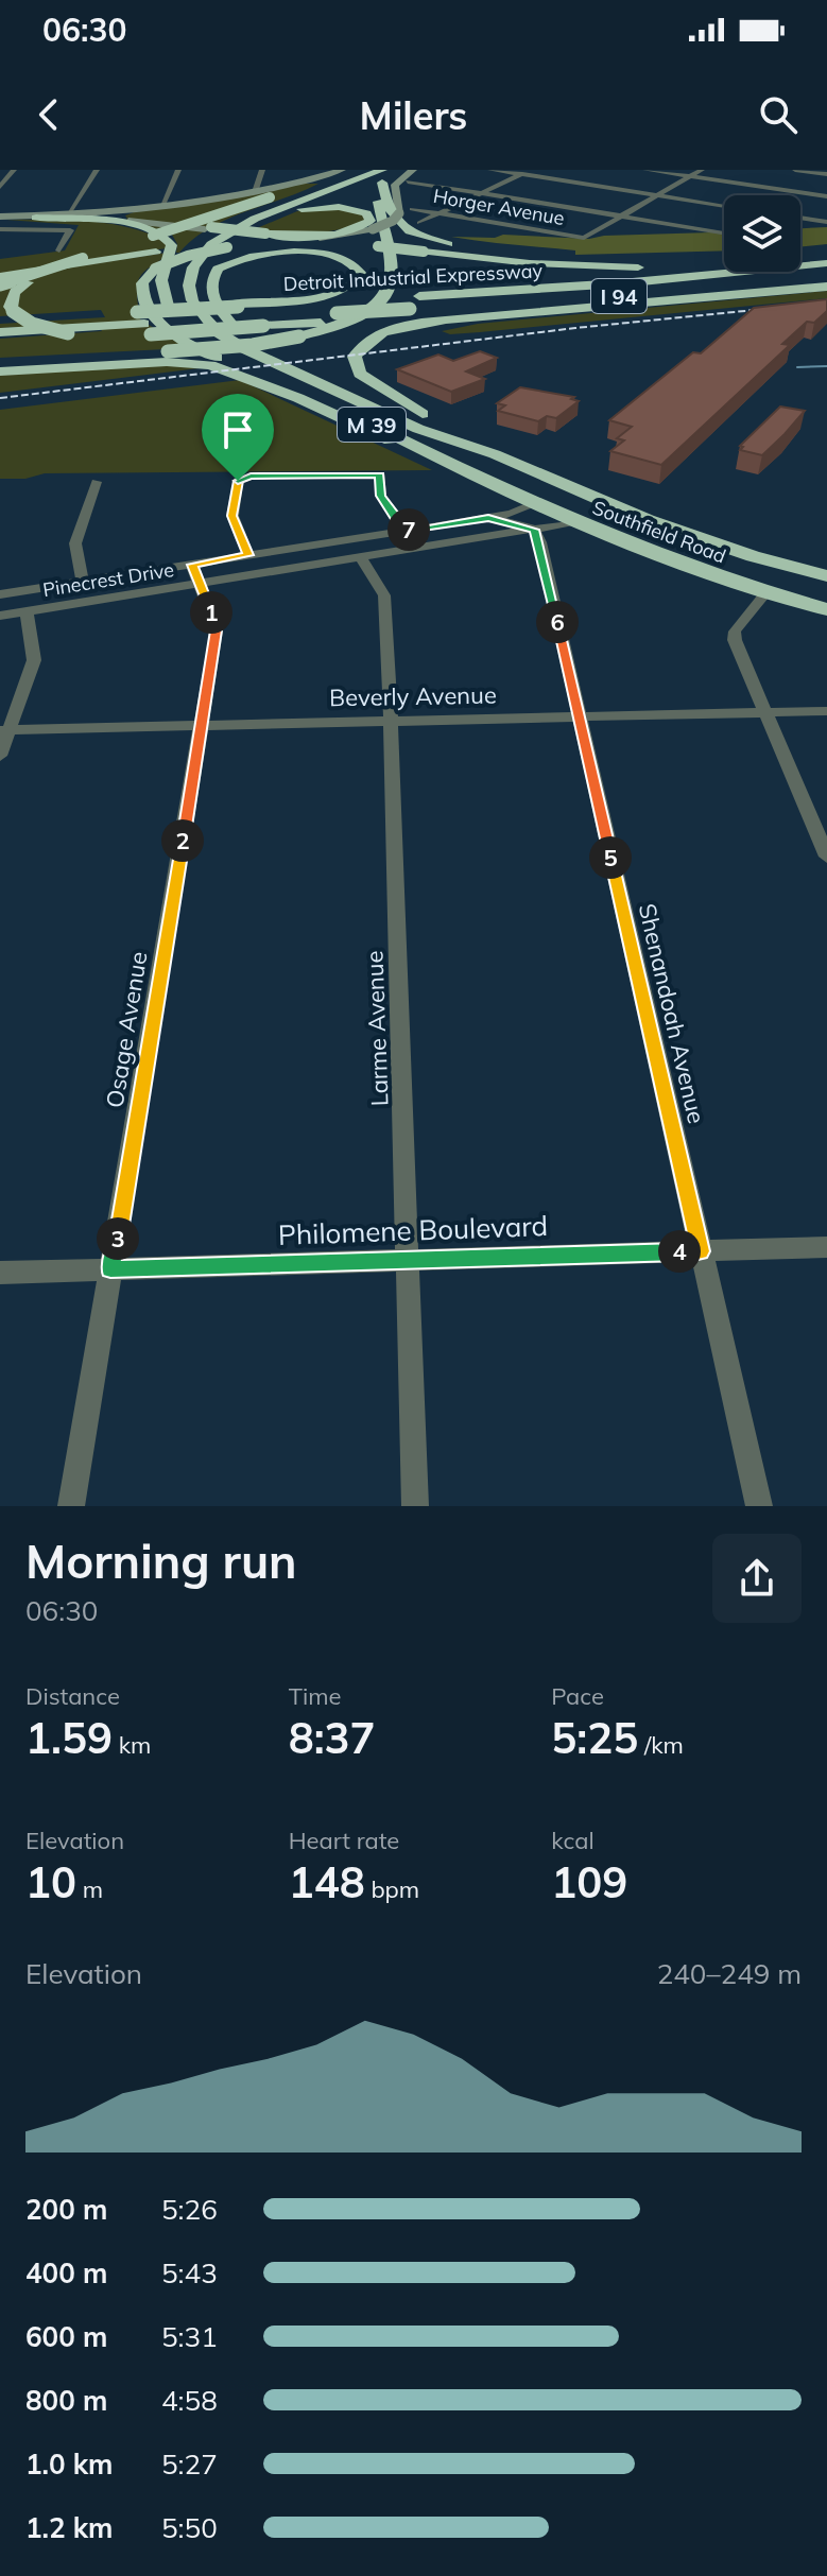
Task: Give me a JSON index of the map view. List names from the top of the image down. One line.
{"streets":{"highway":["Detroit Industrial Expressway","I 94","M 39","Southfield Road"],"street":["Horger Avenue","Pinecrest Drive","Beverly Avenue","Shenandoah Avenue","Larme Avenue","Osage Avenue","Philomene Boulevard"]},"crossings":[["Detroit Industrial Expressway","M 39"],["M 39","Southfield Road"],["Southfield Road","Pinecrest Drive"],["Pinecrest Drive","Shenandoah Avenue"],["Pinecrest Drive","Larme Avenue"],["Pinecrest Drive","Osage Avenue"],["Beverly Avenue","Shenandoah Avenue"],["Beverly Avenue","Larme Avenue"],["Beverly Avenue","Osage Avenue"],["Shenandoah Avenue","Philomene Boulevard"],["Larme Avenue","Philomene Boulevard"],["Osage Avenue","Philomene Boulevard"]],"page":{"status":"06:30","header":"Milers","pins":["7","1","6","2","5","3","4"],"heading":["Morning run","06:30"],"stats":[["Distance","1.59 km"],["Time","8:37"],["Pace","5:25 /km"],["Elevation","10 m"],["Heart rate","148 bpm"],["kcal","109"]],"chart":["Elevation","240–249 m"],"list":[{"name":"200 m","note":"5:26"},{"name":"400 m","note":"5:43"},{"name":"600 m","note":"5:31"},{"name":"800 m","note":"4:58"},{"name":"1.0 km","note":"5:27"},{"name":"1.2 km","note":"5:50"}]}}
